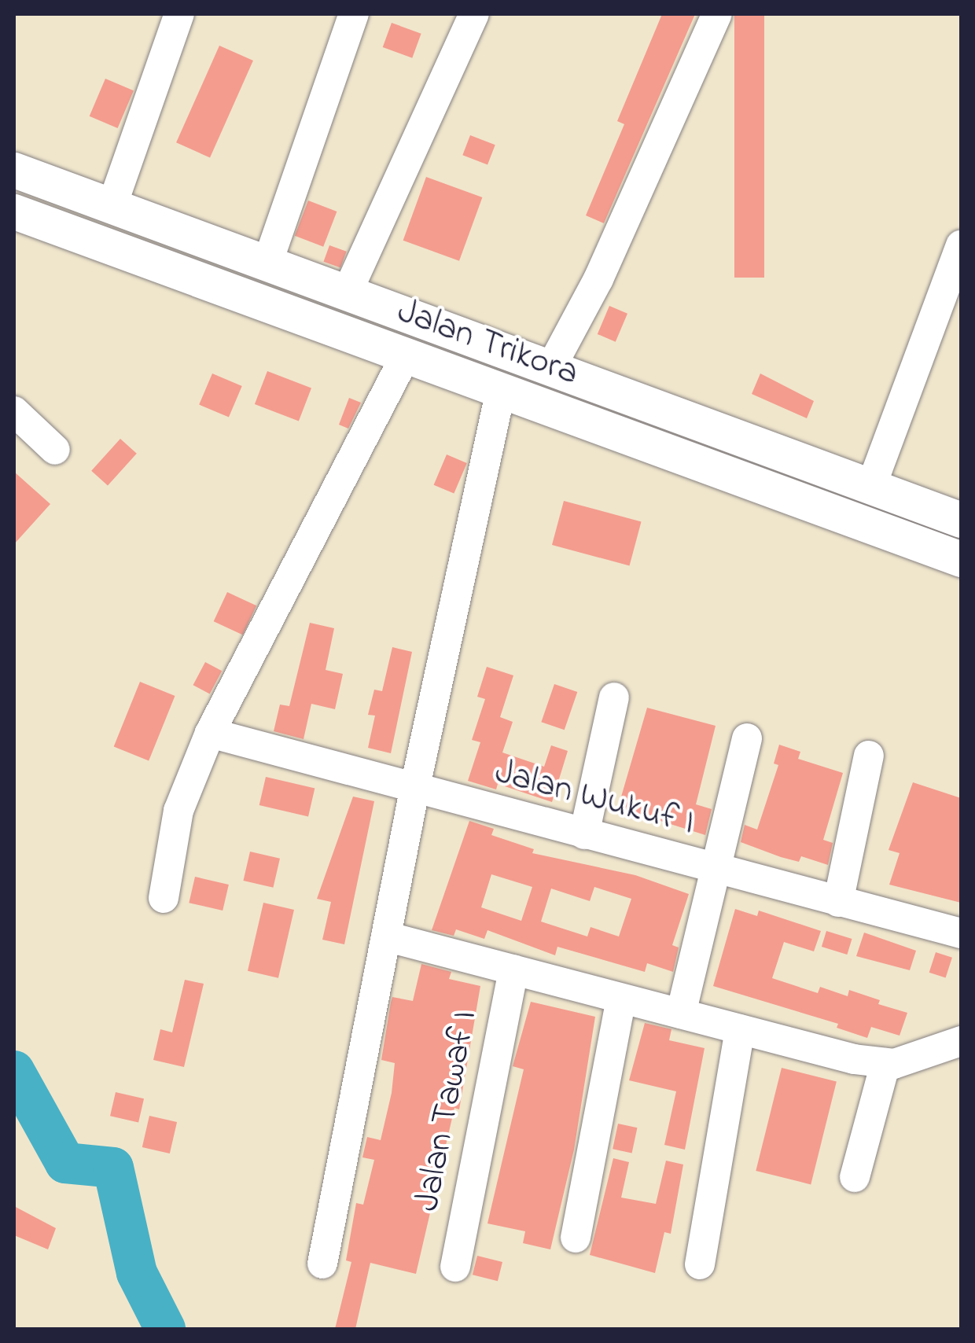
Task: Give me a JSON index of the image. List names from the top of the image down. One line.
{"streets":{"main road":["Jalan Trikora"],"street":["Jalan Wukuf I","Jalan Tawaf I"]}}
